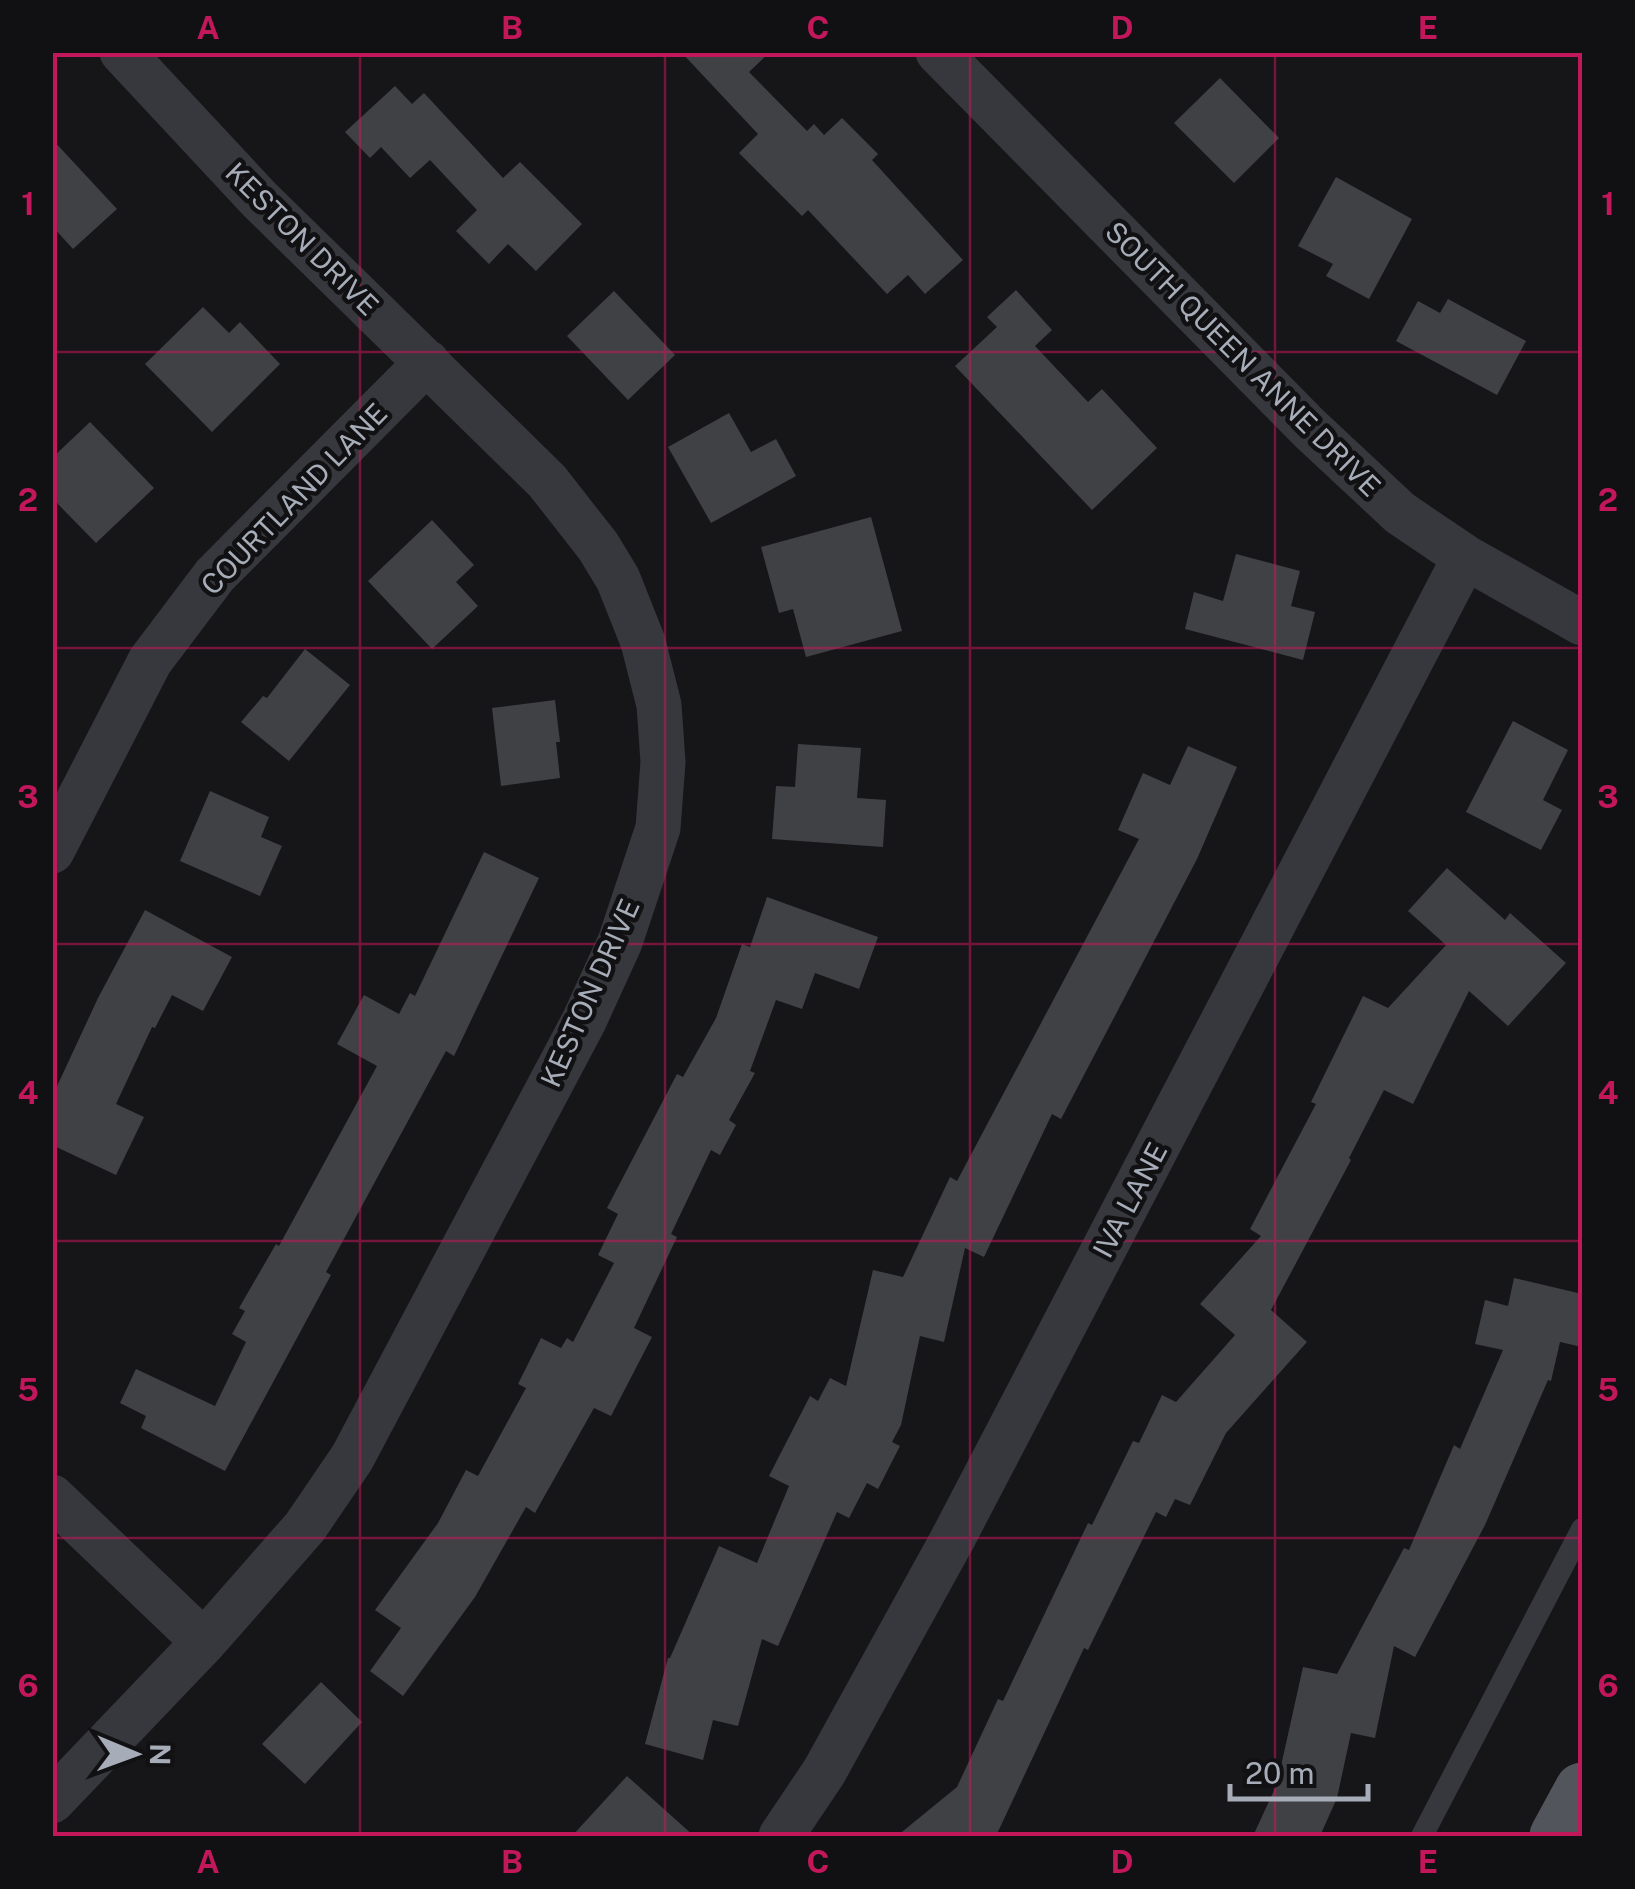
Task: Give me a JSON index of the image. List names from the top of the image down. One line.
{"streets":{"street":["KESTON DRIVE","SOUTH QUEEN ANNE DRIVE","COURTLAND LANE","IVA LANE"]},"crossings":[["KESTON DRIVE","COURTLAND LANE"],["SOUTH QUEEN ANNE DRIVE","IVA LANE"]],"scale_bar":"20 m","north":"right","grid":{"columns":["A","B","C","D","E"],"rows":["1","2","3","4","5","6"]}}
